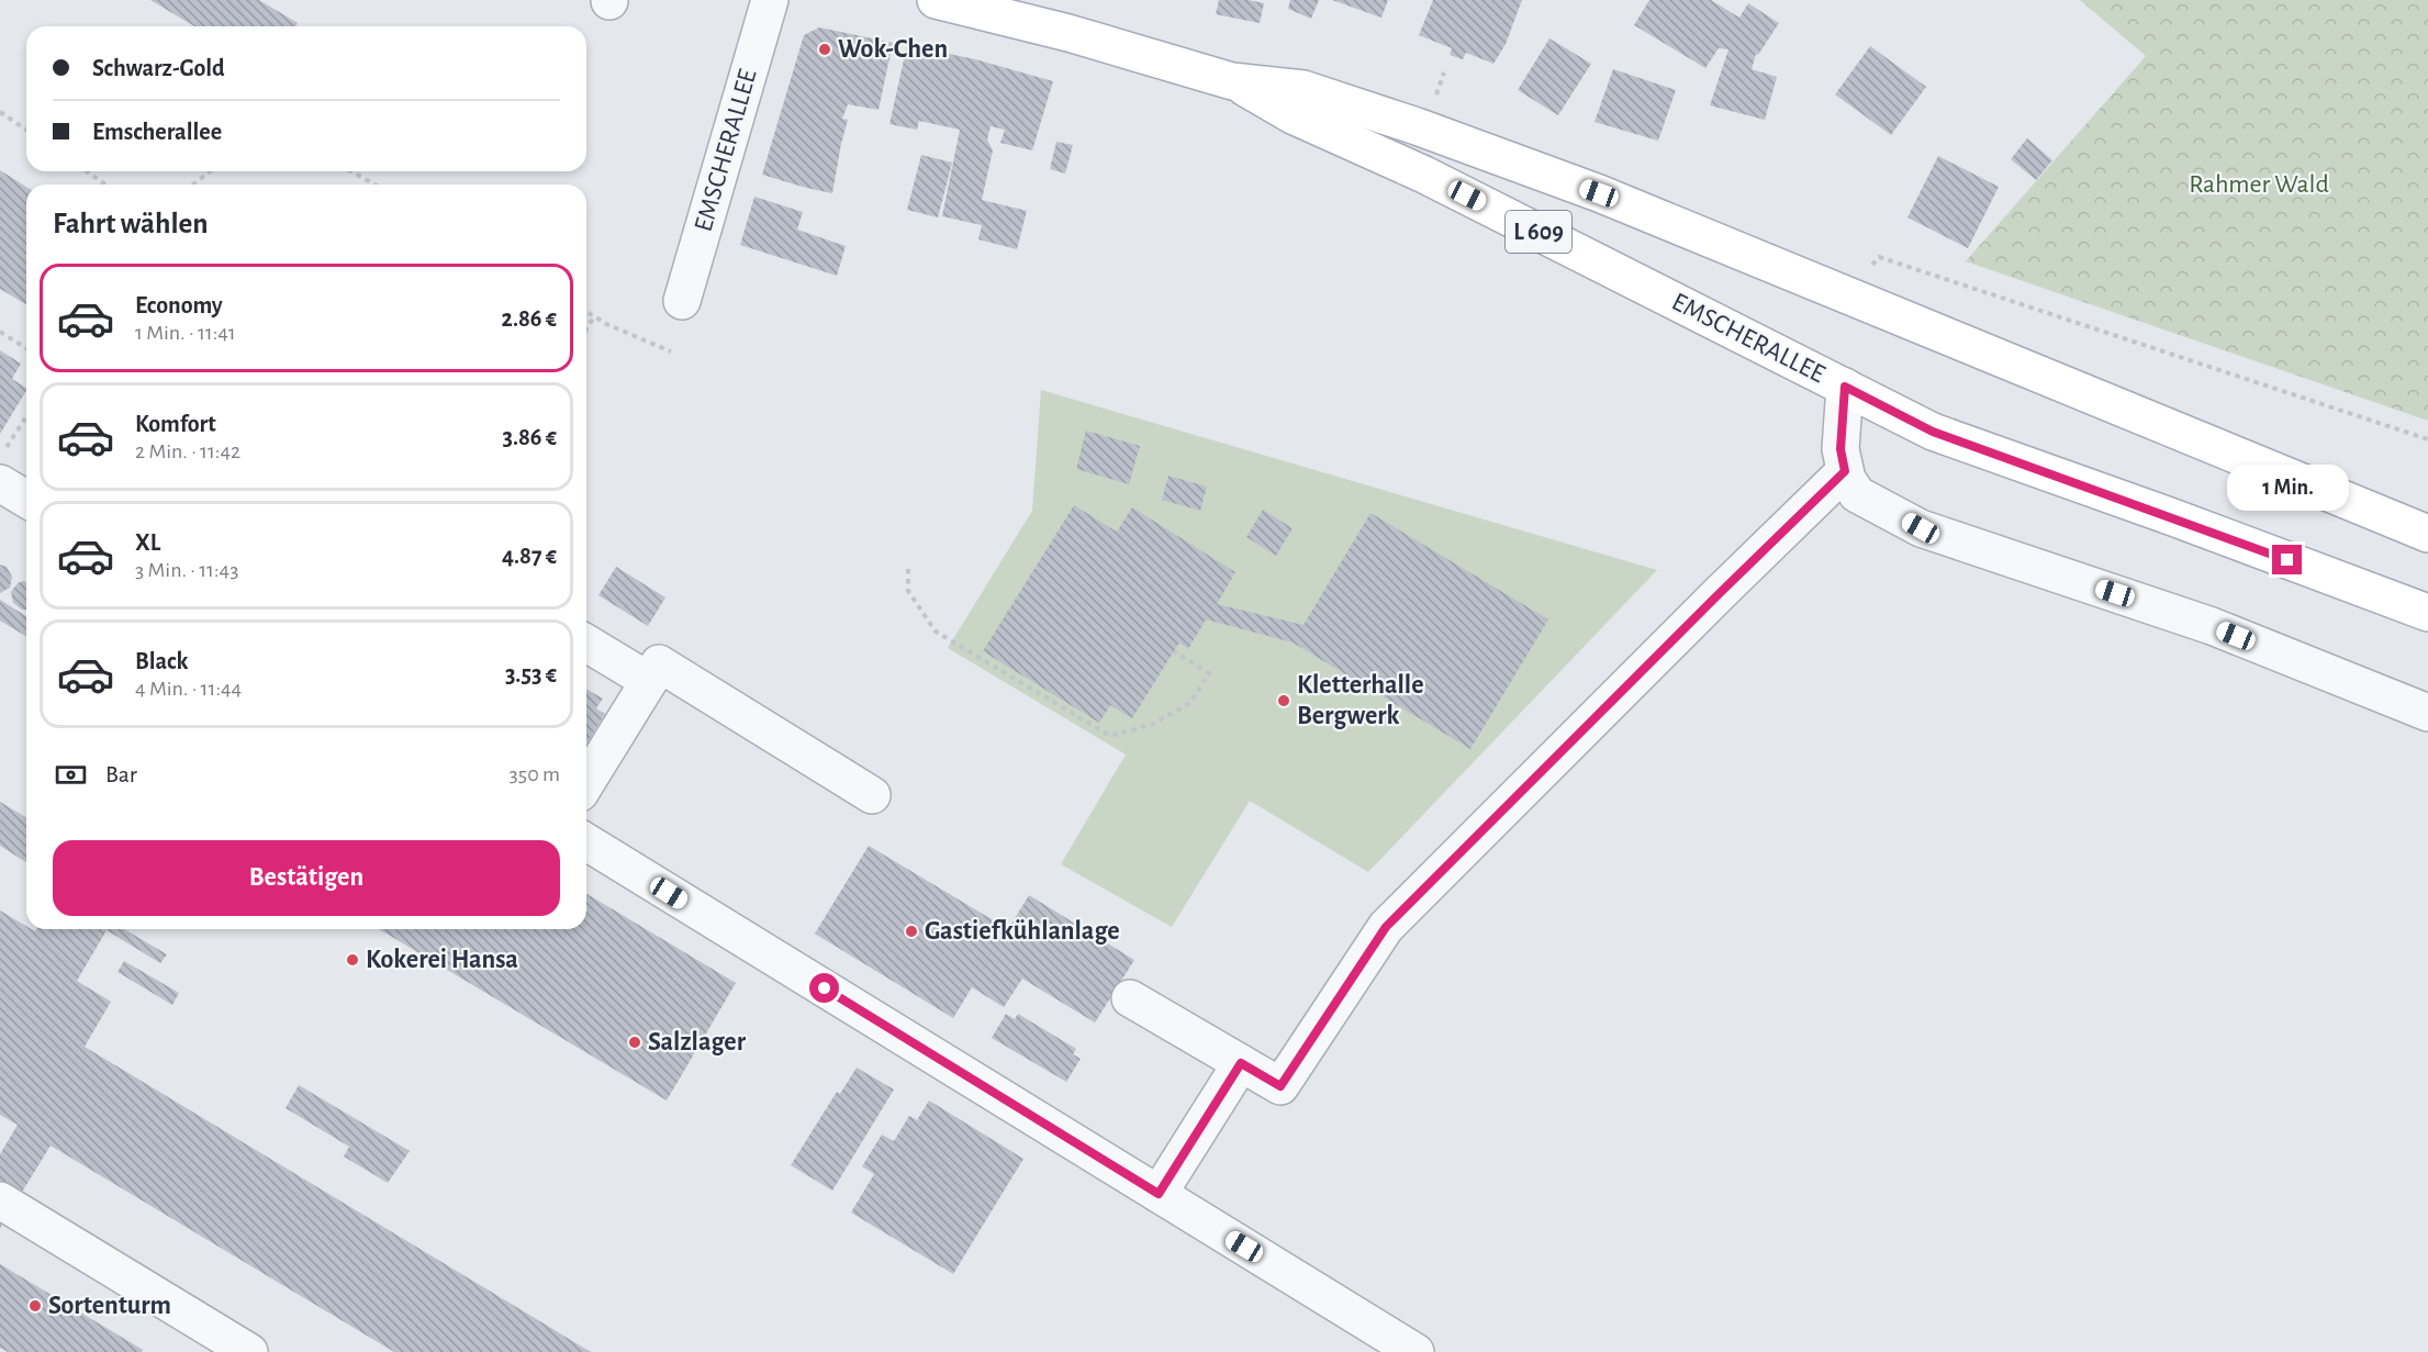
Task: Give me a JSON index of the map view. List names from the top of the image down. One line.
{"streets":{"main road":["EMSCHERALLEE","L 609"]},"parks":["Rahmer Wald"],"places":["Wok-Chen","Kletterhalle Bergwerk","Gastiefkühlanlage","Kokerei Hansa","Salzlager","Sortenturm"],"page":{"banner":["Schwarz-Gold","Emscherallee"],"heading":"Fahrt wählen","list":[{"name":"Economy","note":"1 Min. · 11:41","value":"2.86 €"},{"name":"Komfort","note":"2 Min. · 11:42","value":"3.86 €"},{"name":"XL","note":"3 Min. · 11:43","value":"4.87 €"},{"name":"Black","note":"4 Min. · 11:44","value":"3.53 €"}],"bubble":"1 Min.","pay":["Bar","350 m"],"buttons":"Bestätigen"}}
